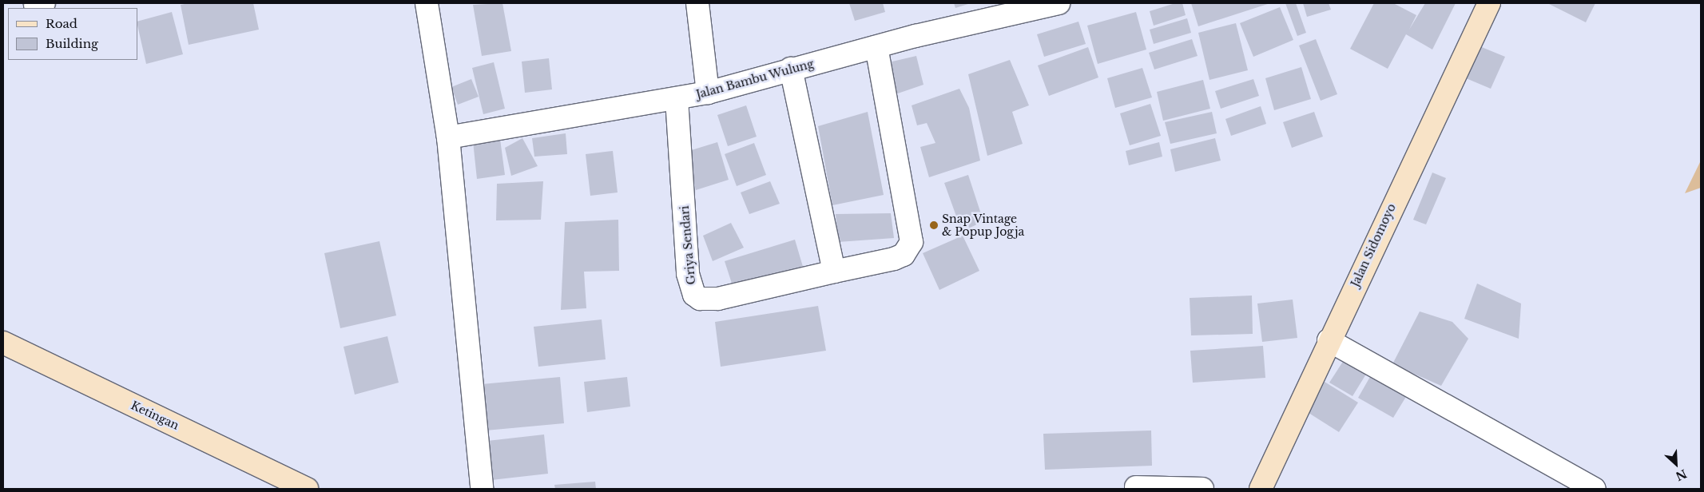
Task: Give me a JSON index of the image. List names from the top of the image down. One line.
{"streets":{"main road":["Jalan Sidomoyo","Ketingan"],"street":["Jalan Bambu Wulung","Griya Sendari"]},"crossings":[["Jalan Bambu Wulung","Griya Sendari"]],"places":["Snap Vintage & Popup Jogja"],"legend":["Road","Building"],"north":"bottom right"}
